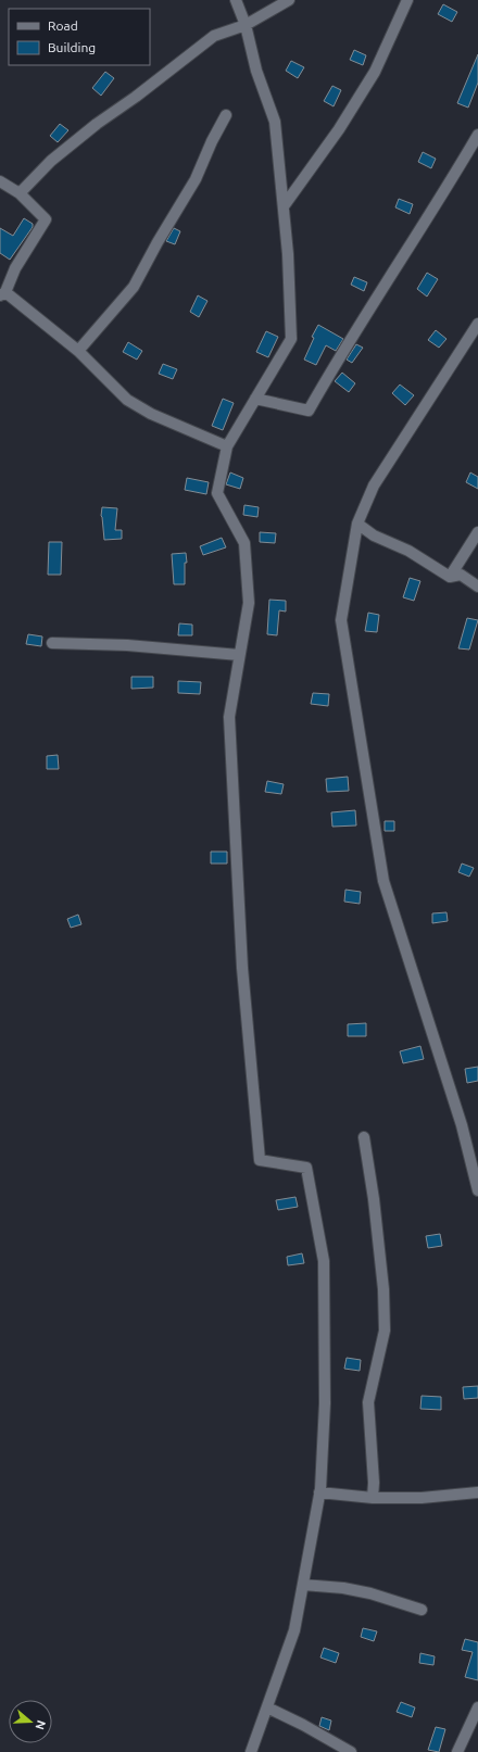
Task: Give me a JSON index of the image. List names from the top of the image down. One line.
{"legend":["Road","Building"],"north":"right"}
